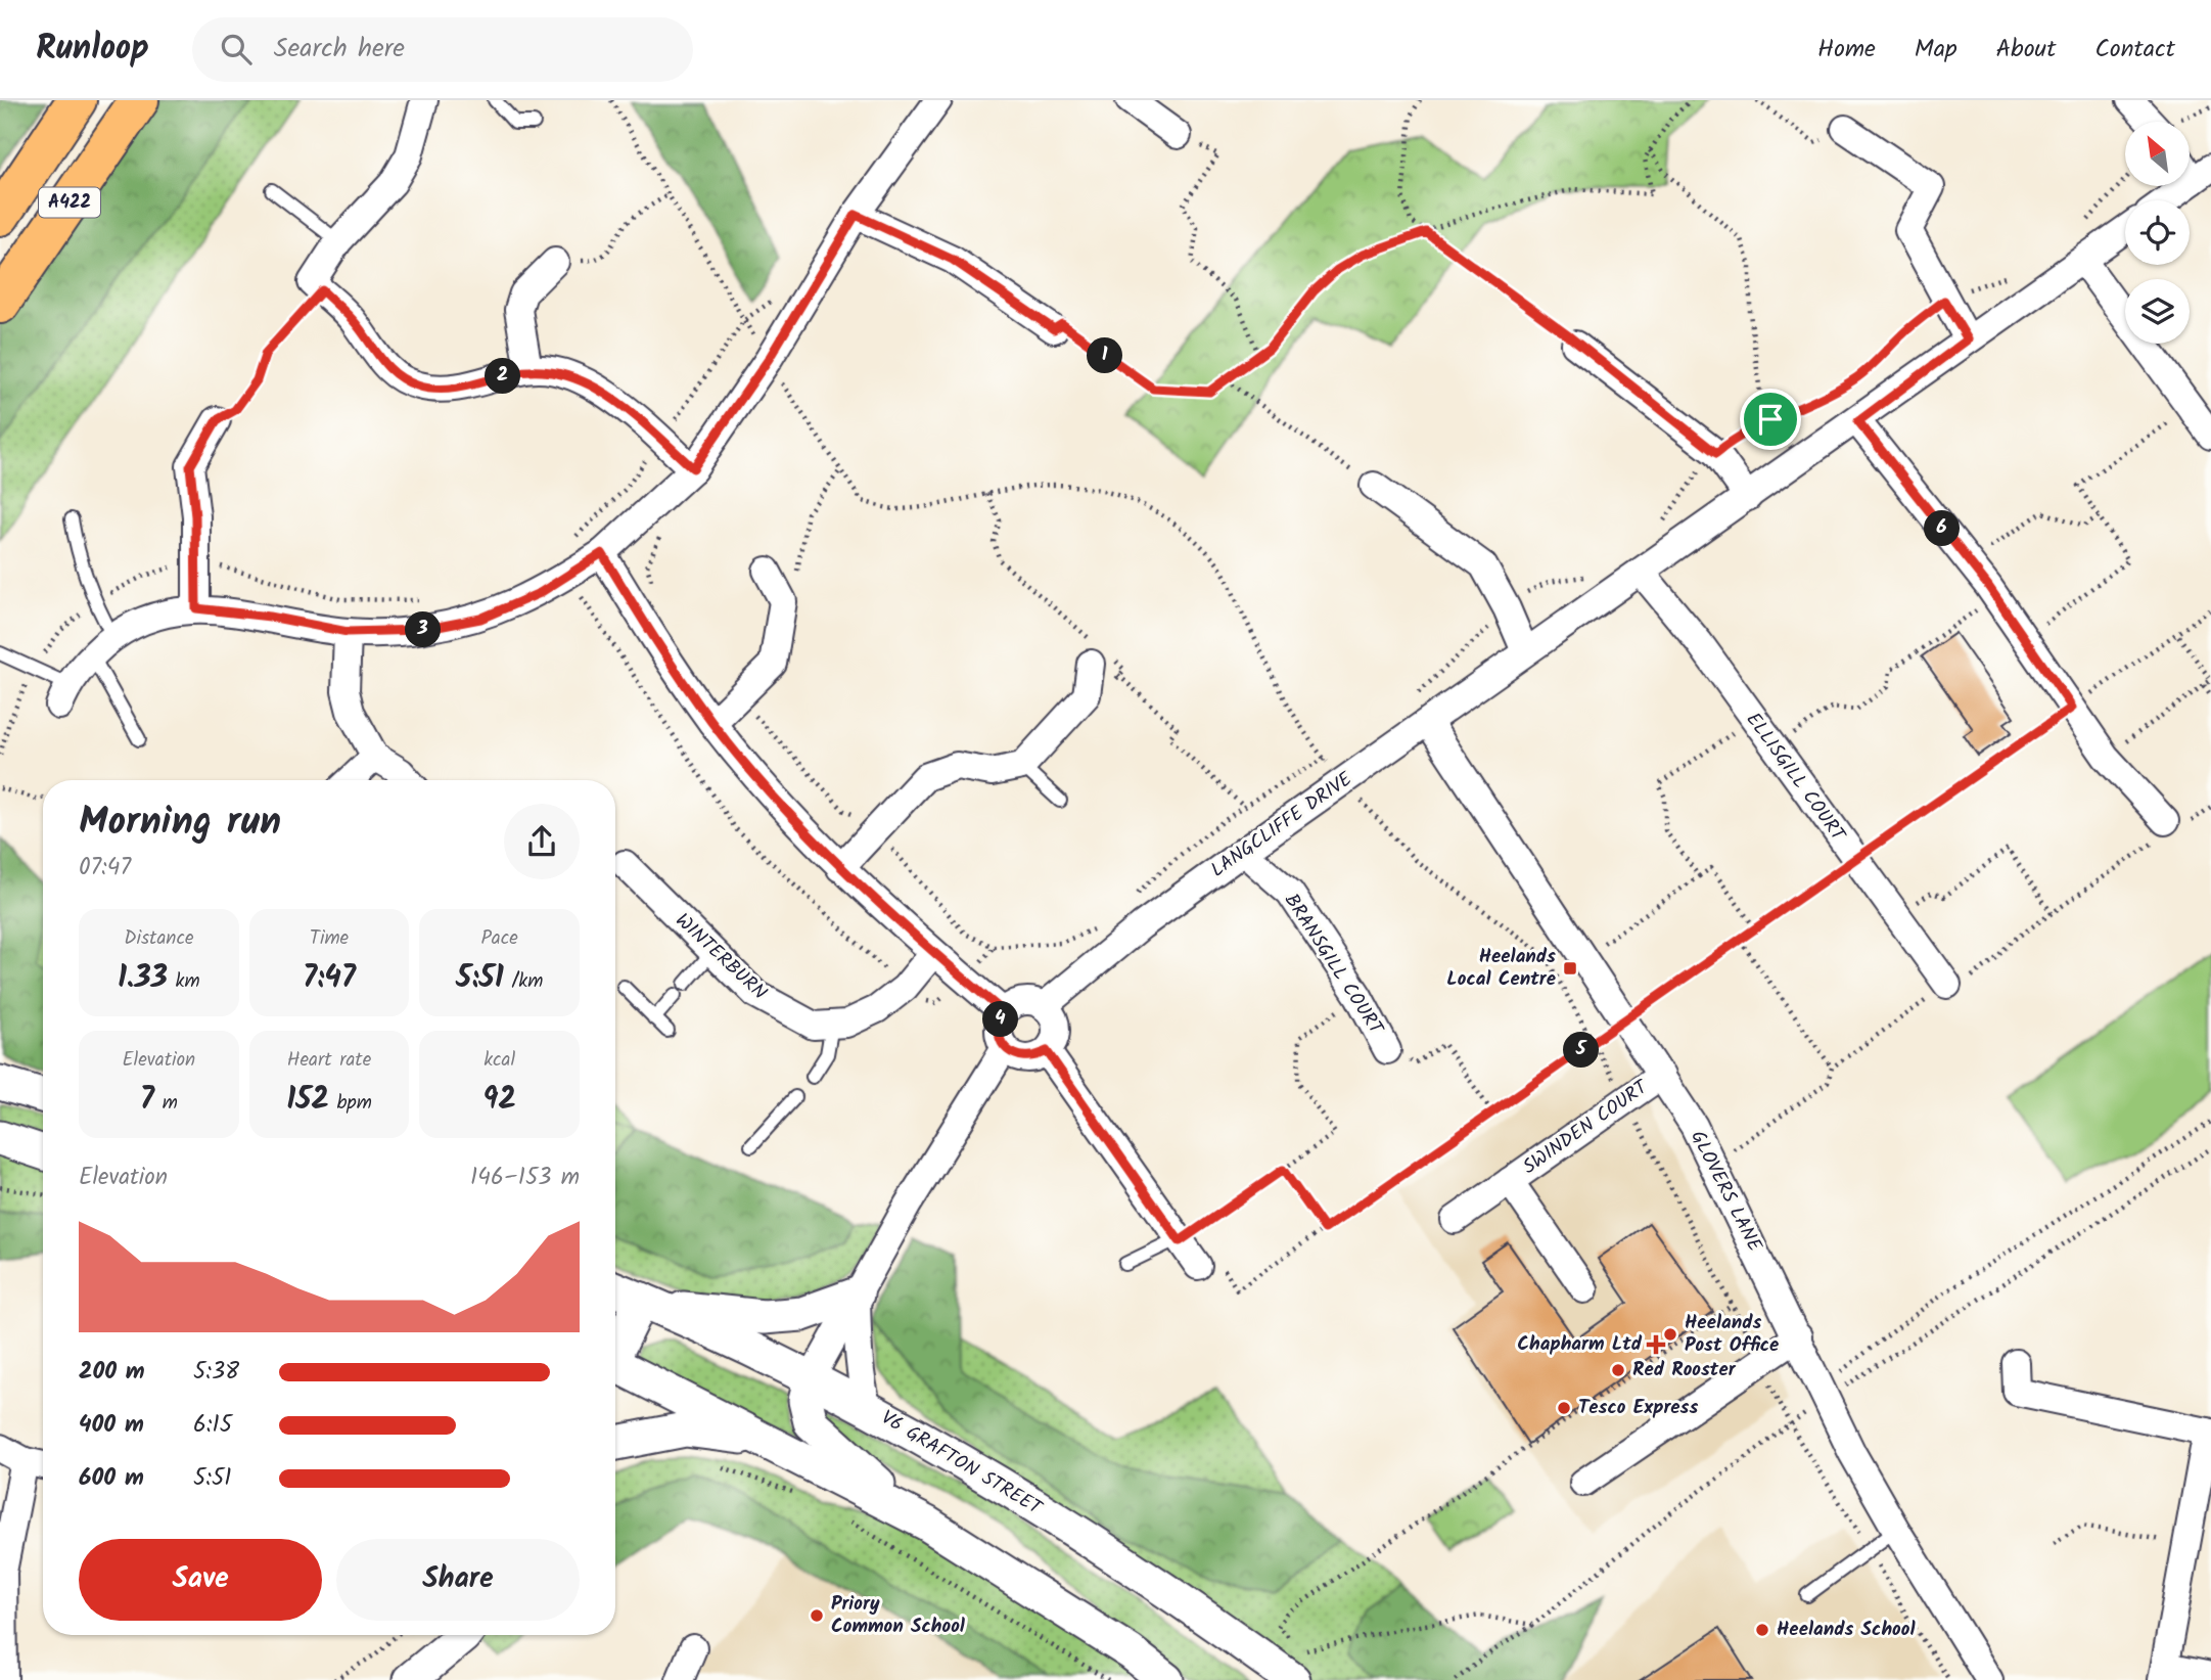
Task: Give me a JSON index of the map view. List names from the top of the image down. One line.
{"streets":{"main road":["A422"],"street":["ELLISGILL COURT","LANGCLIFFE DRIVE","WINTERBURN","BRANSGILL COURT","SWINDEN COURT","GLOVERS LANE","V6 GRAFTON STREET"]},"crossings":[["ELLISGILL COURT","LANGCLIFFE DRIVE"],["LANGCLIFFE DRIVE","BRANSGILL COURT"],["LANGCLIFFE DRIVE","GLOVERS LANE"],["SWINDEN COURT","GLOVERS LANE"]],"places":{"transit":["Heelands Local Centre"],"other":["Heelands Post Office","Red Rooster","Tesco Express","Priory Common School","Heelands School"],"health":["Chapharm Ltd"]},"north":"top left","page":{"header":"Runloop","search":"Search here","nav":["Home","Map","About","Contact"],"pins":["1","2","6","3","4","5"],"heading":["Morning run","07:47"],"stats":[["Distance","1.33 km"],["Time","7:47"],["Pace","5:51 /km"],["Elevation","7 m"],["Heart rate","152 bpm"],["kcal","92"]],"chart":["Elevation","146–153 m"],"list":[{"name":"200 m","note":"5:38"},{"name":"400 m","note":"6:15"},{"name":"600 m","note":"5:51"}],"buttons":["Save","Share"]}}
